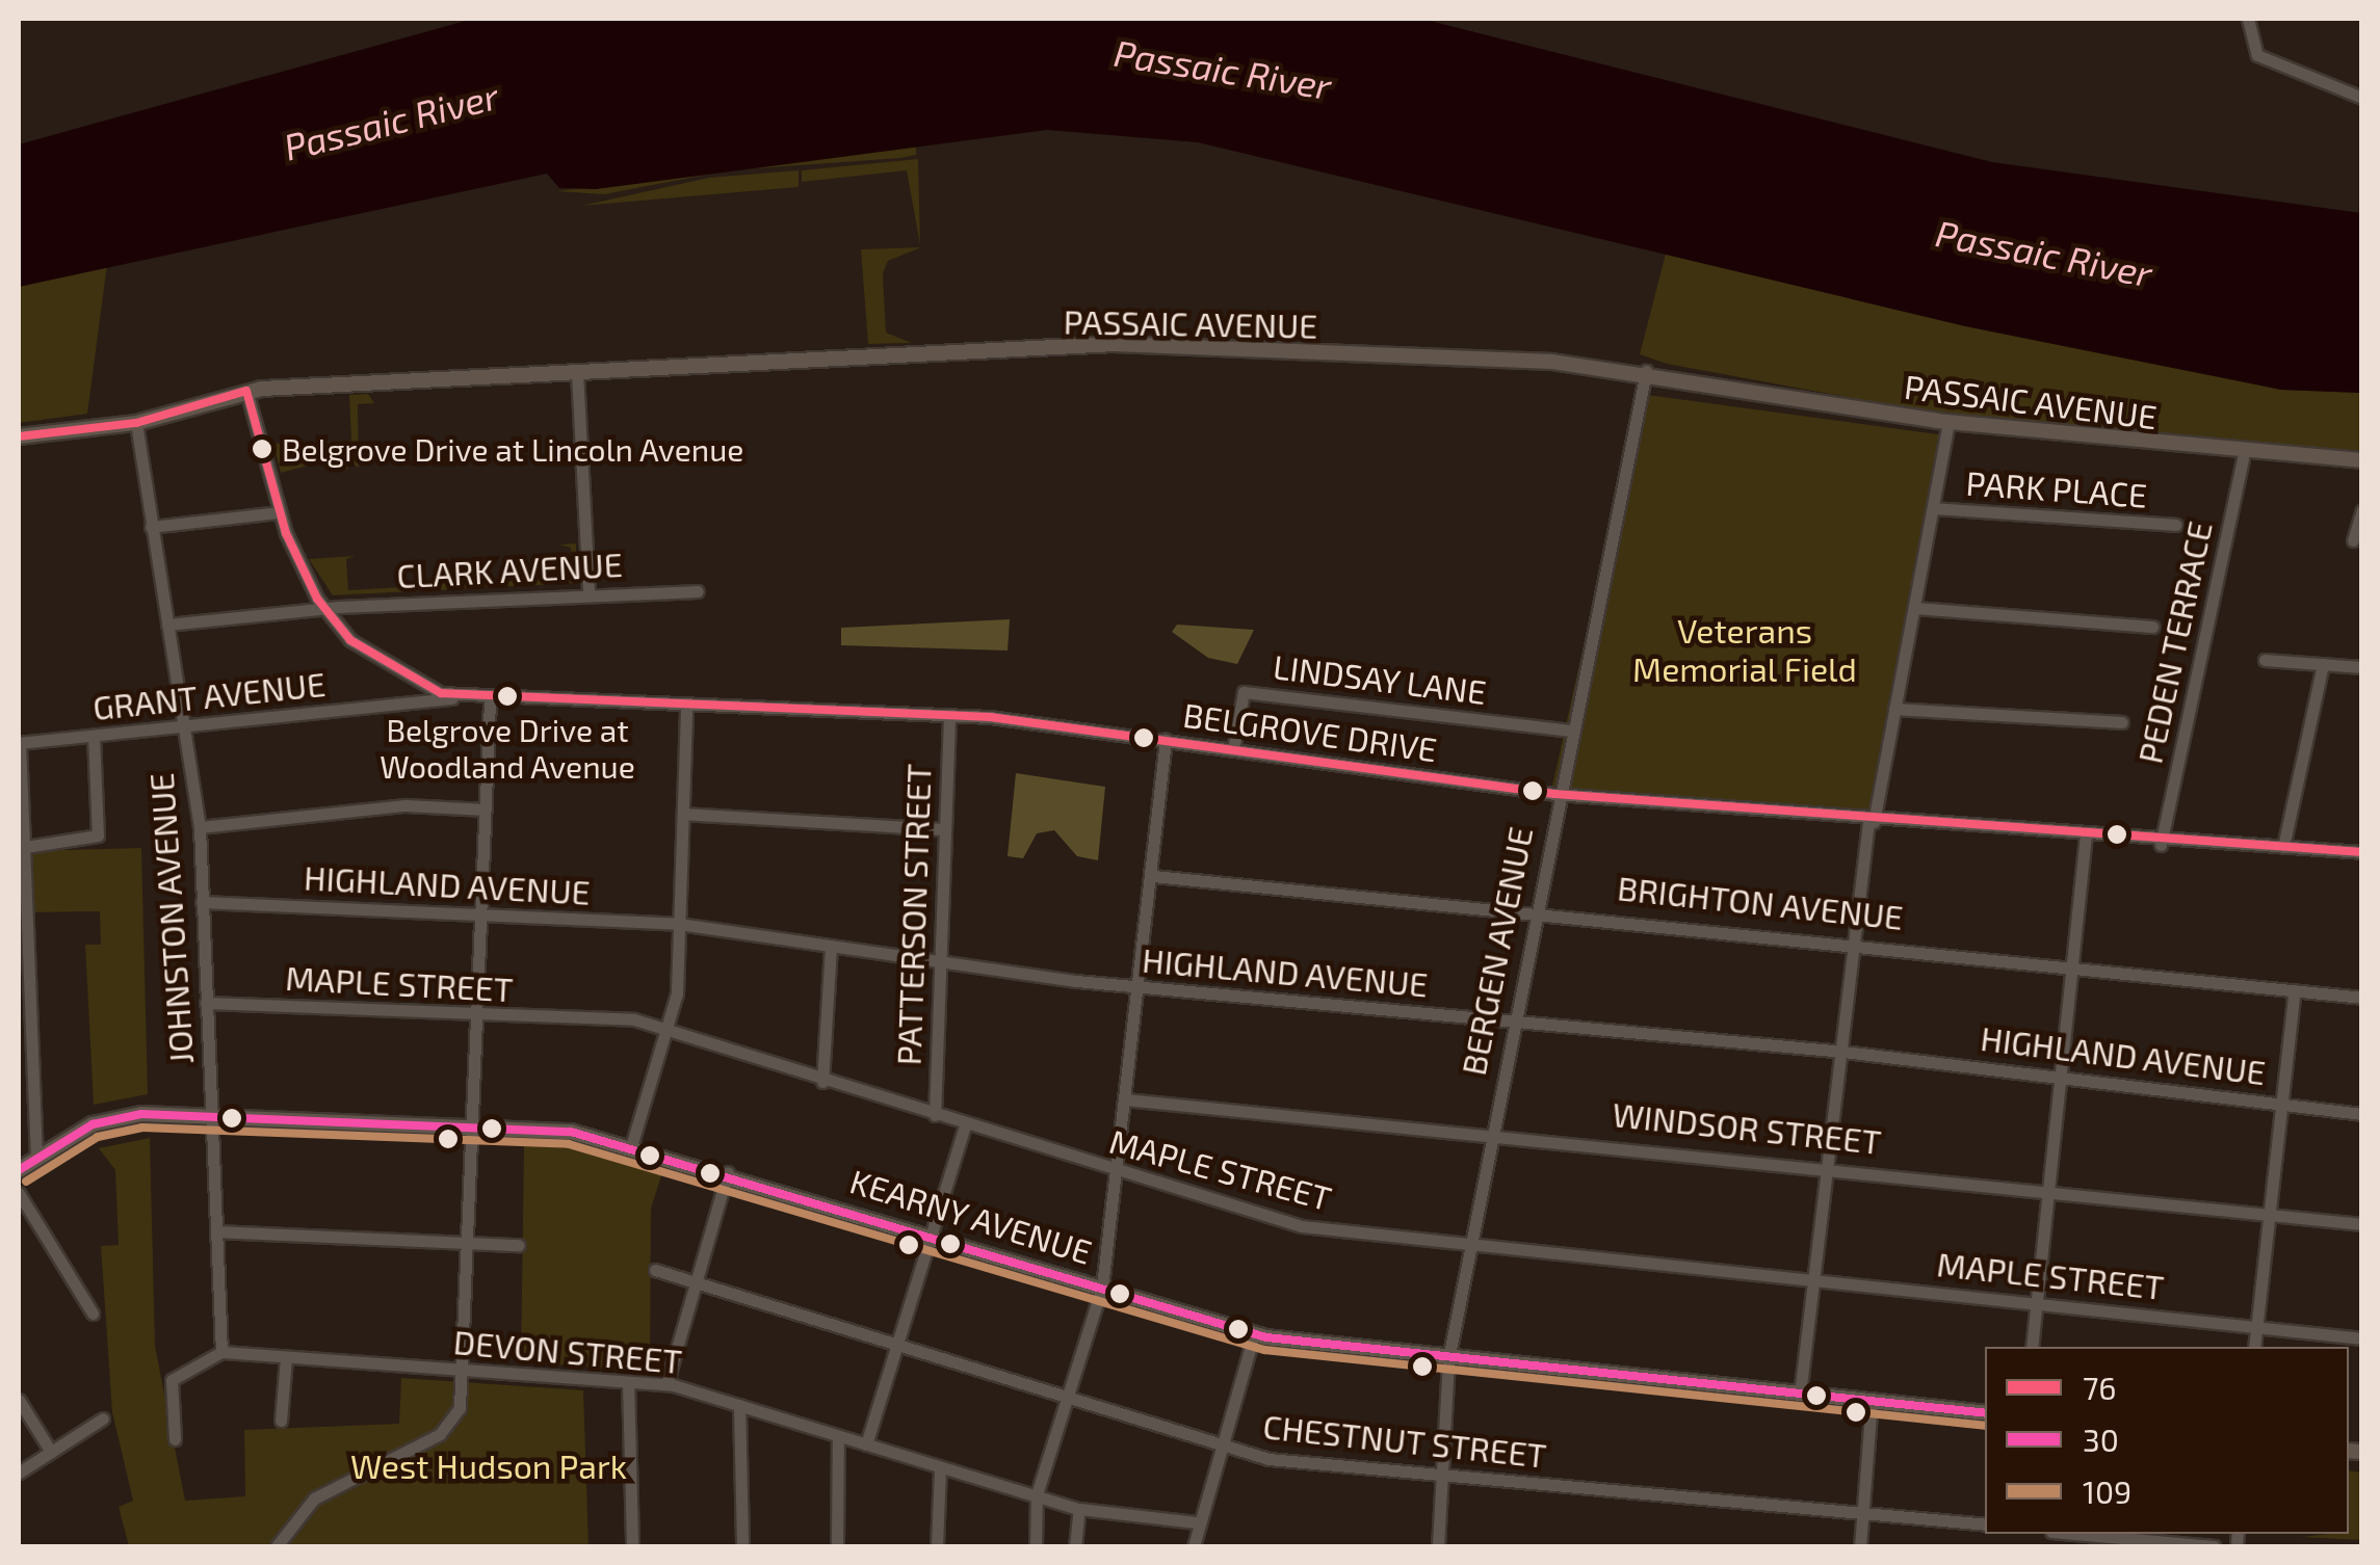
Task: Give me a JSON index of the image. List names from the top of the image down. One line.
{"streets":{"main road":["PASSAIC AVENUE","KEARNY AVENUE"],"street":["PARK PLACE","CLARK AVENUE","PEDEN TERRACE","LINDSAY LANE","GRANT AVENUE","BELGROVE DRIVE","HIGHLAND AVENUE","BRIGHTON AVENUE","PATTERSON STREET","JOHNSTON AVENUE","BERGEN AVENUE","MAPLE STREET","WINDSOR STREET","DEVON STREET","CHESTNUT STREET"]},"crossings":[["PASSAIC AVENUE","PEDEN TERRACE"],["PASSAIC AVENUE","BELGROVE DRIVE"],["PASSAIC AVENUE","JOHNSTON AVENUE"],["PASSAIC AVENUE","BERGEN AVENUE"],["CLARK AVENUE","BELGROVE DRIVE"],["CLARK AVENUE","JOHNSTON AVENUE"],["PEDEN TERRACE","BELGROVE DRIVE"],["LINDSAY LANE","BELGROVE DRIVE"],["LINDSAY LANE","BERGEN AVENUE"],["GRANT AVENUE","BELGROVE DRIVE"],["GRANT AVENUE","JOHNSTON AVENUE"],["BELGROVE DRIVE","PATTERSON STREET"],["BELGROVE DRIVE","BERGEN AVENUE"],["HIGHLAND AVENUE","PATTERSON STREET"],["HIGHLAND AVENUE","JOHNSTON AVENUE"],["HIGHLAND AVENUE","BERGEN AVENUE"],["BRIGHTON AVENUE","BERGEN AVENUE"],["PATTERSON STREET","MAPLE STREET"],["JOHNSTON AVENUE","MAPLE STREET"],["JOHNSTON AVENUE","KEARNY AVENUE"],["JOHNSTON AVENUE","DEVON STREET"],["BERGEN AVENUE","MAPLE STREET"],["BERGEN AVENUE","WINDSOR STREET"],["BERGEN AVENUE","KEARNY AVENUE"],["BERGEN AVENUE","CHESTNUT STREET"]],"water":["Passaic River"],"parks":["Veterans Memorial Field","West Hudson Park"],"places":["Belgrove Drive at Lincoln Avenue","Belgrove Drive at Woodland Avenue"],"lines":["transit line 76","transit line 30","transit line 109"],"legend":["76","30","109"]}
